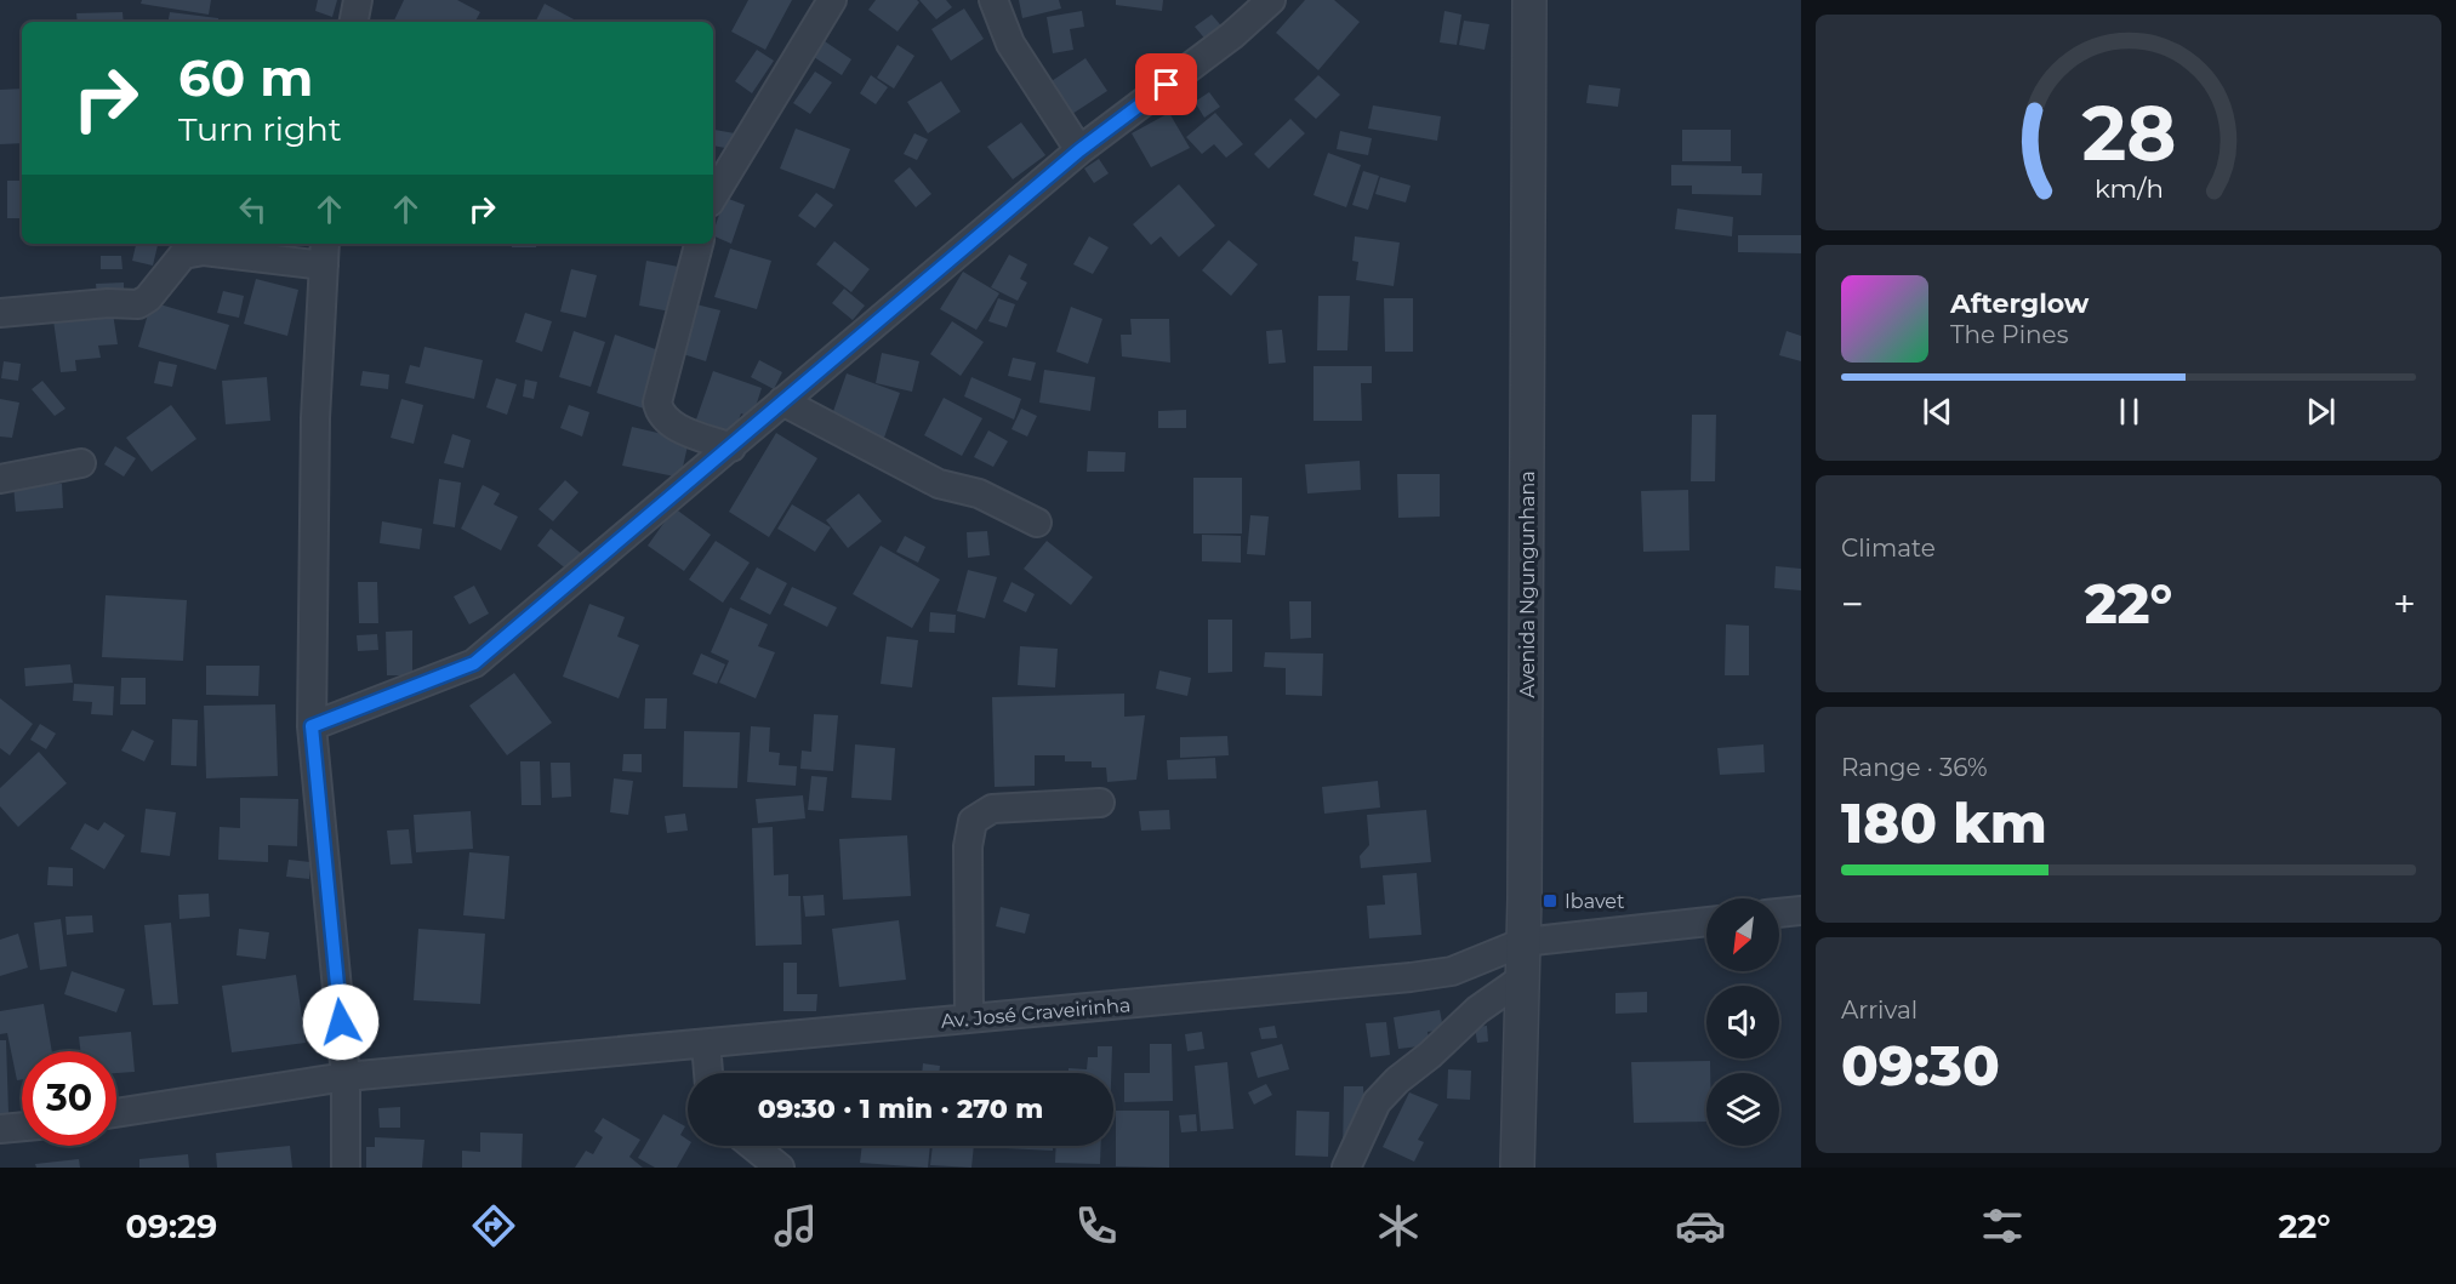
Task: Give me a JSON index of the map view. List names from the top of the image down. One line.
{"streets":{"street":["Avenida Ngungunhana","Av. José Craveirinha"]},"crossings":[["Avenida Ngungunhana","Av. José Craveirinha"]],"places":{"transit":["Ibavet"]},"north":"bottom left","page":{"turn":["60 m","Turn right"],"song":["Afterglow","The Pines"],"tile":["Climate",["Range · 36%","180 km"],["Arrival","09:30"]],"heat":["−","22°","+"],"limit":"30","trip":"09:30 · 1 min · 270 m","tabs":["09:29","22°"],"gauge":["28","km/h"]}}
